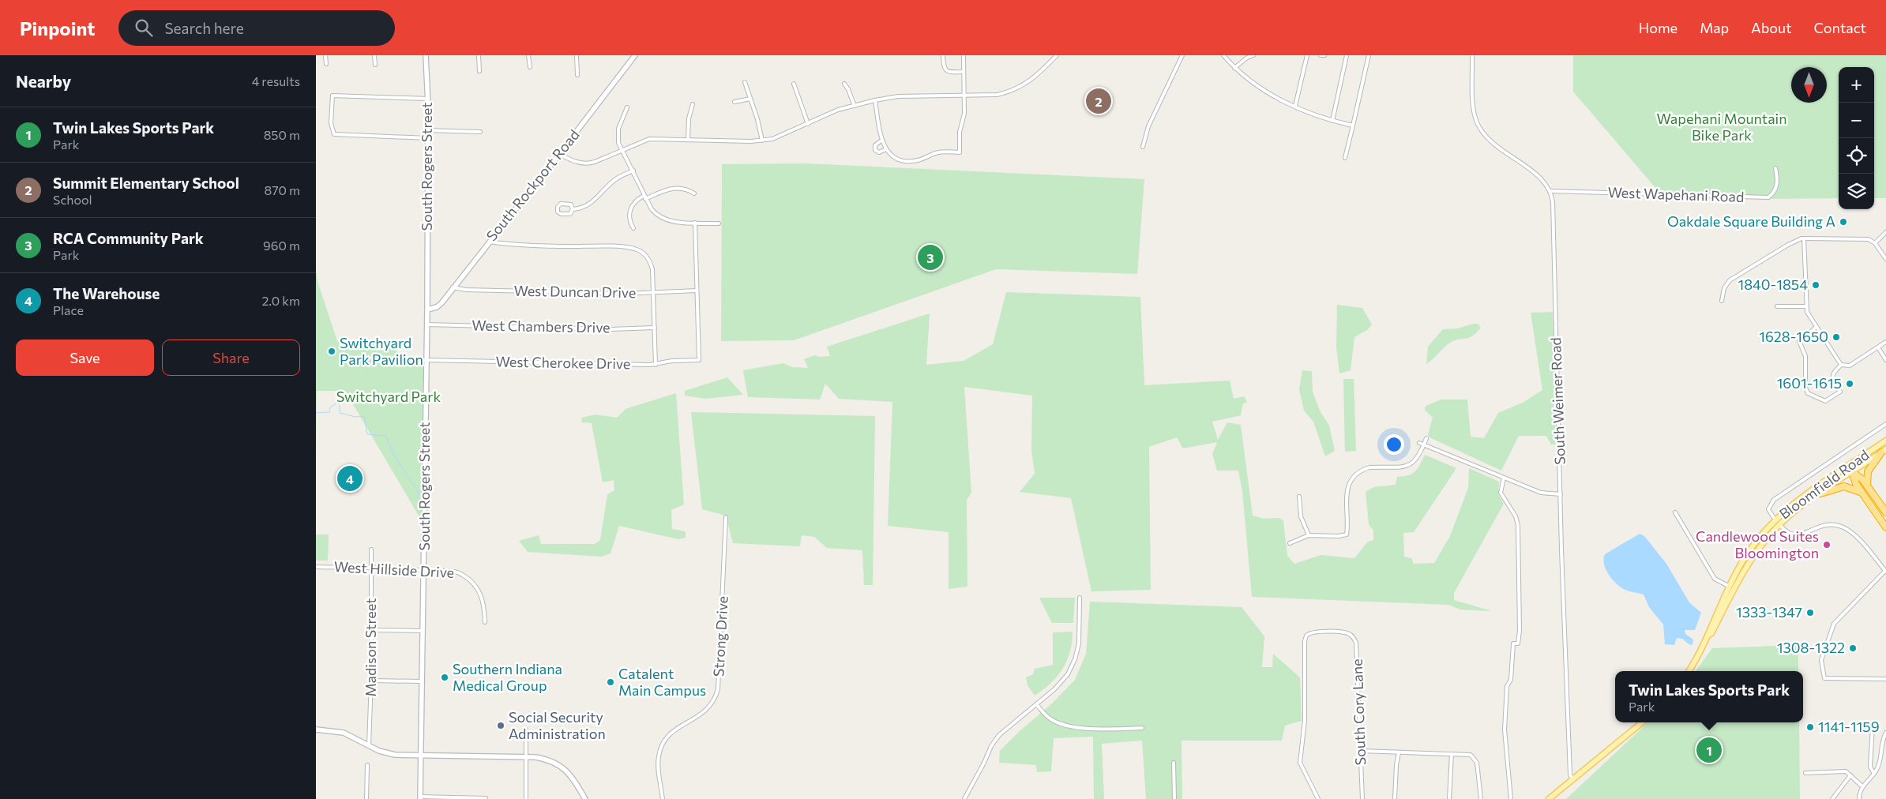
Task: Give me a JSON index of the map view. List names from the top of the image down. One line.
{"streets":{"main road":["Bloomfield Road"],"street":["South Rogers Street","South Rockport Road","West Wapehani Road","West Duncan Drive","West Chambers Drive","West Cherokee Drive","South Weimer Road","West Hillside Drive","Strong Drive","Madison Street","South Cory Lane"]},"crossings":[["South Rogers Street","South Rockport Road"],["South Rogers Street","West Chambers Drive"],["South Rogers Street","West Cherokee Drive"],["South Rogers Street","West Hillside Drive"],["South Rockport Road","West Duncan Drive"],["West Wapehani Road","South Weimer Road"],["West Duncan Drive","West Cherokee Drive"],["West Hillside Drive","Madison Street"]],"parks":["Wapehani Mountain Bike Park","Switchyard Park"],"places":["Oakdale Square Building A","1840-1854","1628-1650","Switchyard Park Pavilion","1601-1615","Candlewood Suites Bloomington","1333-1347","1308-1322","Southern Indiana Medical Group","Catalent Main Campus","Social Security Administration","1141-1159"],"north":"bottom","page":{"header":"Pinpoint","search":"Search here","nav":["Home","Map","About","Contact"],"heading":["Nearby","4 results"],"map_buttons":["+","−"],"pins":["2","3","4","1"],"list":[{"mark":"1","name":"Twin Lakes Sports Park","note":"Park","value":"850 m"},{"mark":"2","name":"Summit Elementary School","note":"School","value":"870 m"},{"mark":"3","name":"RCA Community Park","note":"Park","value":"960 m"},{"mark":"4","name":"The Warehouse","note":"Place","value":"2.0 km"}],"buttons":["Save","Share"],"popup":["Twin Lakes Sports Park","Park"]}}
